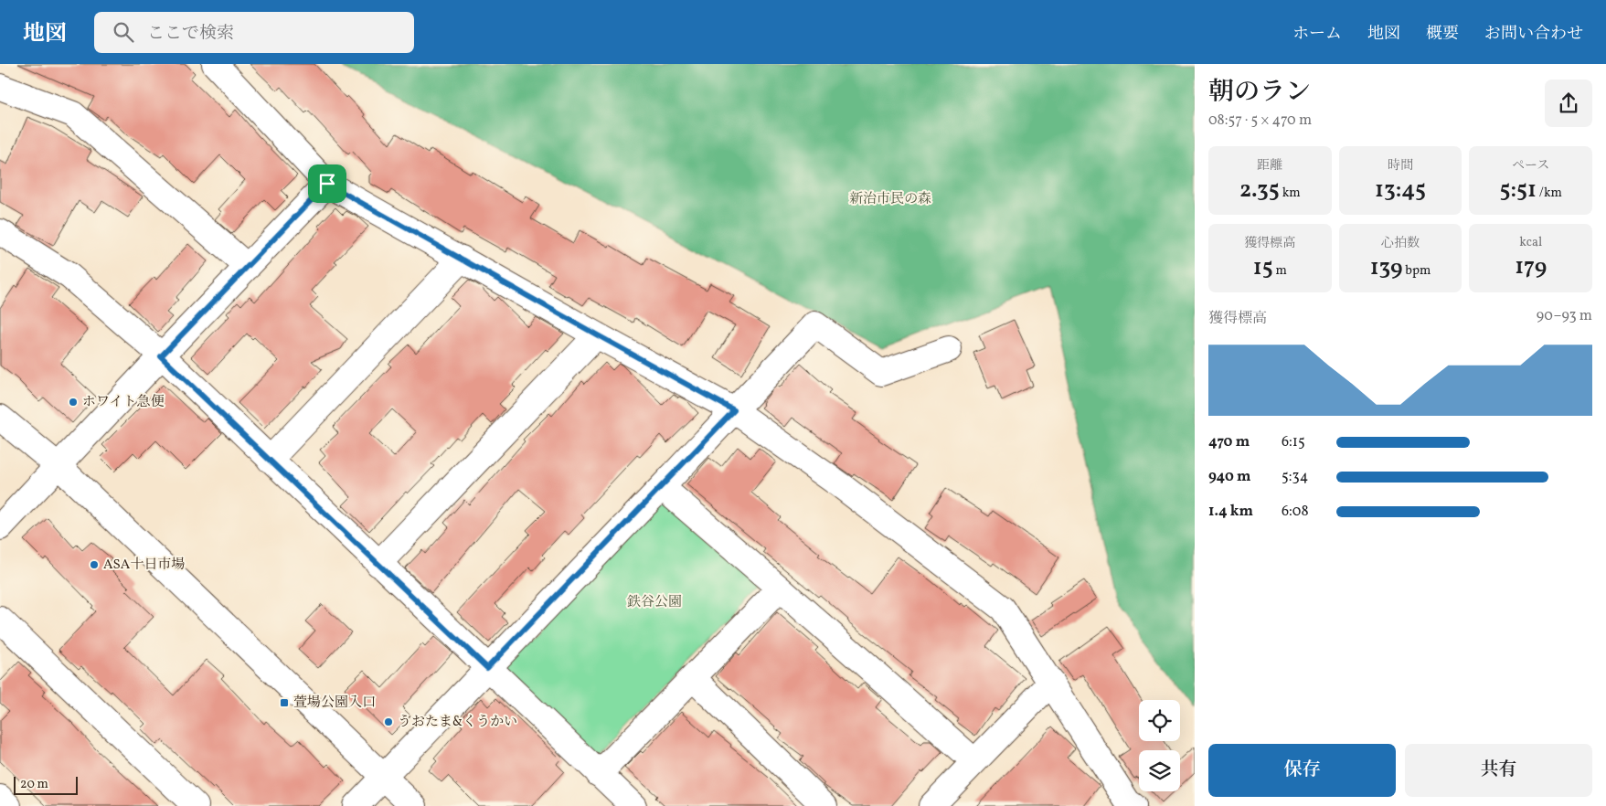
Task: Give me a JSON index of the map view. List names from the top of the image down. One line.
{"parks":["新治市民の森","鉄谷公園"],"places":{"other":["ホワイト急便","ASA十日市場","うおたま&くうかい"],"transit":["萱場公園入口"]},"scale_bar":"20 m","page":{"header":"地図","search":"ここで検索","nav":["ホーム","地図","概要","お問い合わせ"],"heading":["朝のラン","08:57 · 5 × 470 m"],"stats":[["距離","2.35 km"],["時間","13:45"],["ペース","5:51 /km"],["獲得標高","15 m"],["心拍数","139 bpm"],["kcal","179"]],"chart":["獲得標高","90–93 m"],"list":[{"name":"470 m","note":"6:15"},{"name":"940 m","note":"5:34"},{"name":"1.4 km","note":"6:08"}],"buttons":["保存","共有"],"scale":"20 m"}}
